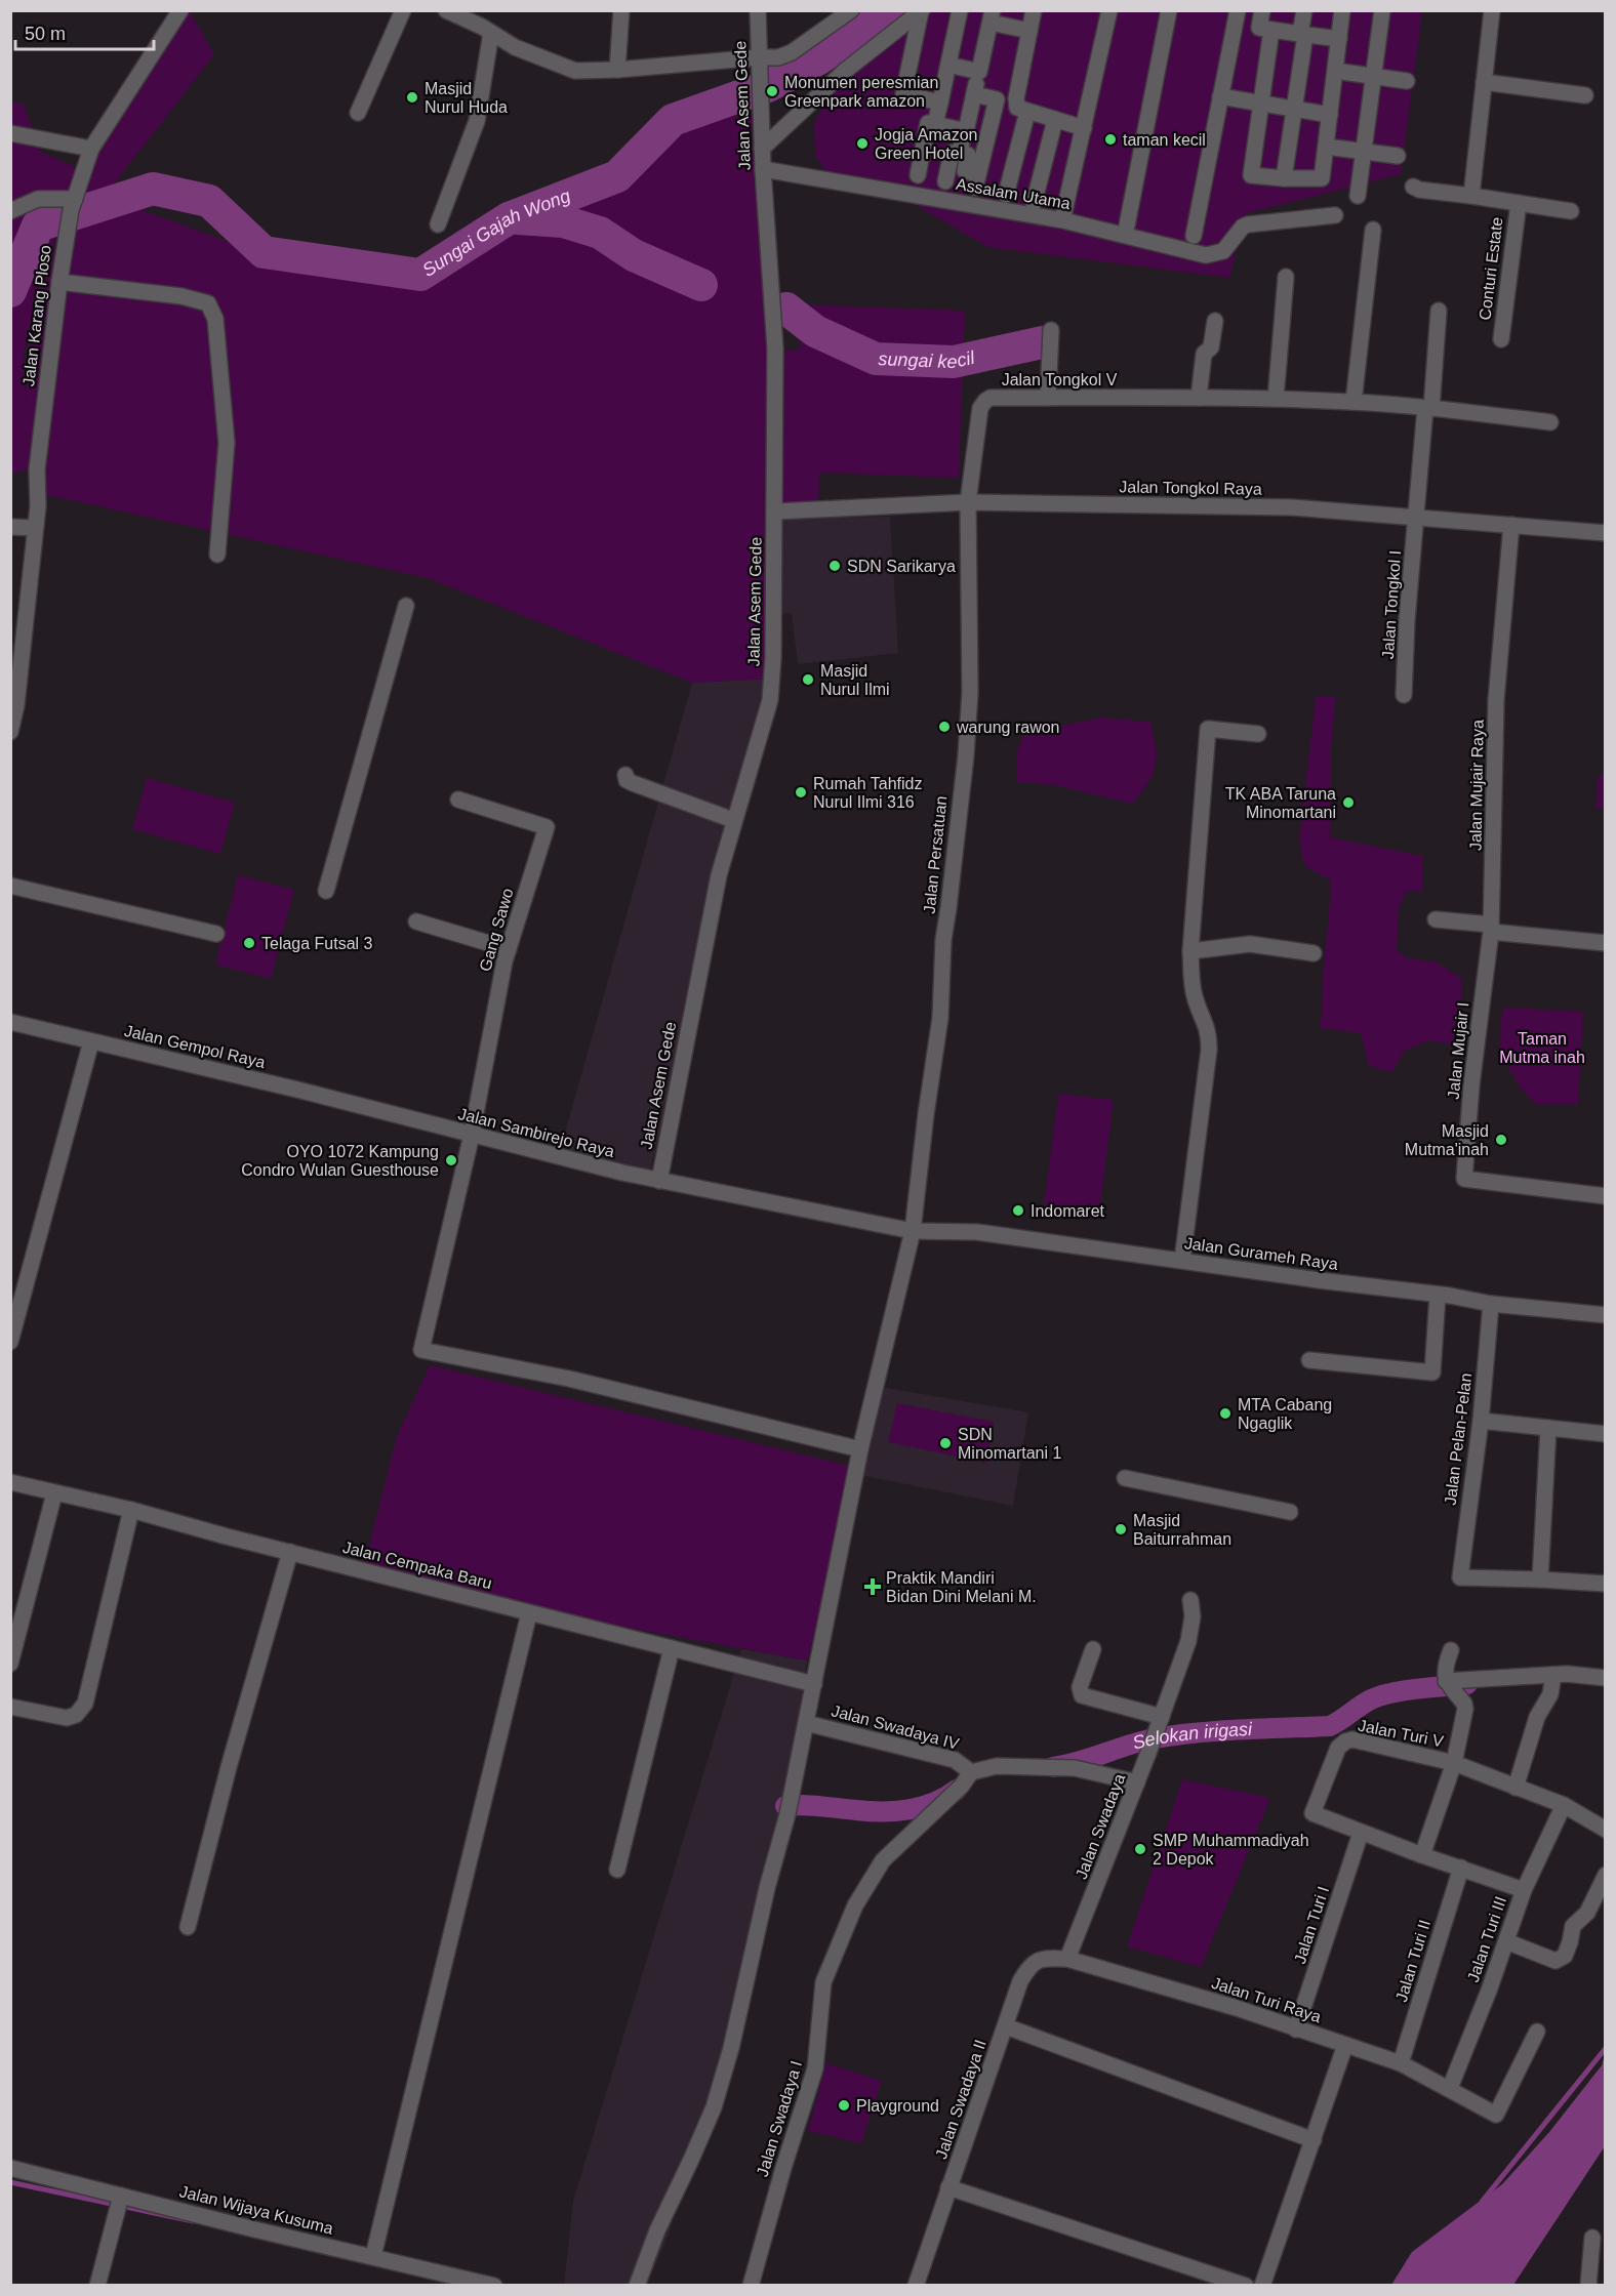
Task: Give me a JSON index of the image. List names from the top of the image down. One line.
{"streets":{"street":["Jalan Asem Gede","Assalam Utama","Conturi Estate","Jalan Karang Ploso","Jalan Tongkol V","Jalan Tongkol Raya","Jalan Tongkol I","Jalan Mujair Raya","Jalan Persatuan","Gang Sawo","Jalan Gempol Raya","Jalan Mujair I","Jalan Sambirejo Raya","Jalan Gurameh Raya","Jalan Pelan-Pelan","Jalan Cempaka Baru","Jalan Swadaya IV","Jalan Turi V","Jalan Swadaya","Jalan Turi I","Jalan Turi III","Jalan Turi II","Jalan Turi Raya","Jalan Swadaya II","Jalan Swadaya I","Jalan Wijaya Kusuma"]},"crossings":[["Jalan Asem Gede","Assalam Utama"],["Jalan Asem Gede","Jalan Tongkol Raya"],["Jalan Asem Gede","Jalan Sambirejo Raya"],["Jalan Tongkol V","Jalan Tongkol Raya"],["Jalan Tongkol V","Jalan Tongkol I"],["Jalan Tongkol V","Jalan Persatuan"],["Jalan Tongkol Raya","Jalan Tongkol I"],["Jalan Tongkol Raya","Jalan Mujair Raya"],["Jalan Tongkol Raya","Jalan Persatuan"],["Jalan Mujair Raya","Jalan Mujair I"],["Jalan Persatuan","Gang Sawo"],["Jalan Persatuan","Jalan Sambirejo Raya"],["Jalan Persatuan","Jalan Gurameh Raya"],["Jalan Persatuan","Jalan Cempaka Baru"],["Jalan Persatuan","Jalan Swadaya IV"],["Gang Sawo","Jalan Sambirejo Raya"],["Jalan Gempol Raya","Jalan Sambirejo Raya"],["Jalan Sambirejo Raya","Jalan Gurameh Raya"],["Jalan Gurameh Raya","Jalan Pelan-Pelan"],["Jalan Swadaya IV","Jalan Swadaya I"],["Jalan Turi V","Jalan Turi I"],["Jalan Swadaya","Jalan Turi Raya"],["Jalan Swadaya","Jalan Swadaya II"],["Jalan Turi I","Jalan Turi Raya"],["Jalan Turi III","Jalan Turi Raya"],["Jalan Turi II","Jalan Turi Raya"],["Jalan Turi Raya","Jalan Swadaya II"]],"water":["Sungai Gajah Wong","sungai kecil","Selokan irigasi"],"parks":["Taman Mutma inah"],"places":{"other":["Monumen peresmian Greenpark amazon","Masjid Nurul Huda","taman kecil","Jogja Amazon Green Hotel","SDN Sarikarya","Masjid Nurul Ilmi","warung rawon","Rumah Tahfidz Nurul Ilmi 316","TK ABA Taruna Minomartani","Telaga Futsal 3","Masjid Mutma'inah","OYO 1072 Kampung Condro Wulan Guesthouse","Indomaret","MTA Cabang Ngaglik","SDN Minomartani 1","Masjid Baiturrahman","SMP Muhammadiyah 2 Depok","Playground"],"health":["Praktik Mandiri Bidan Dini Melani M."]},"scale_bar":"50 m"}
